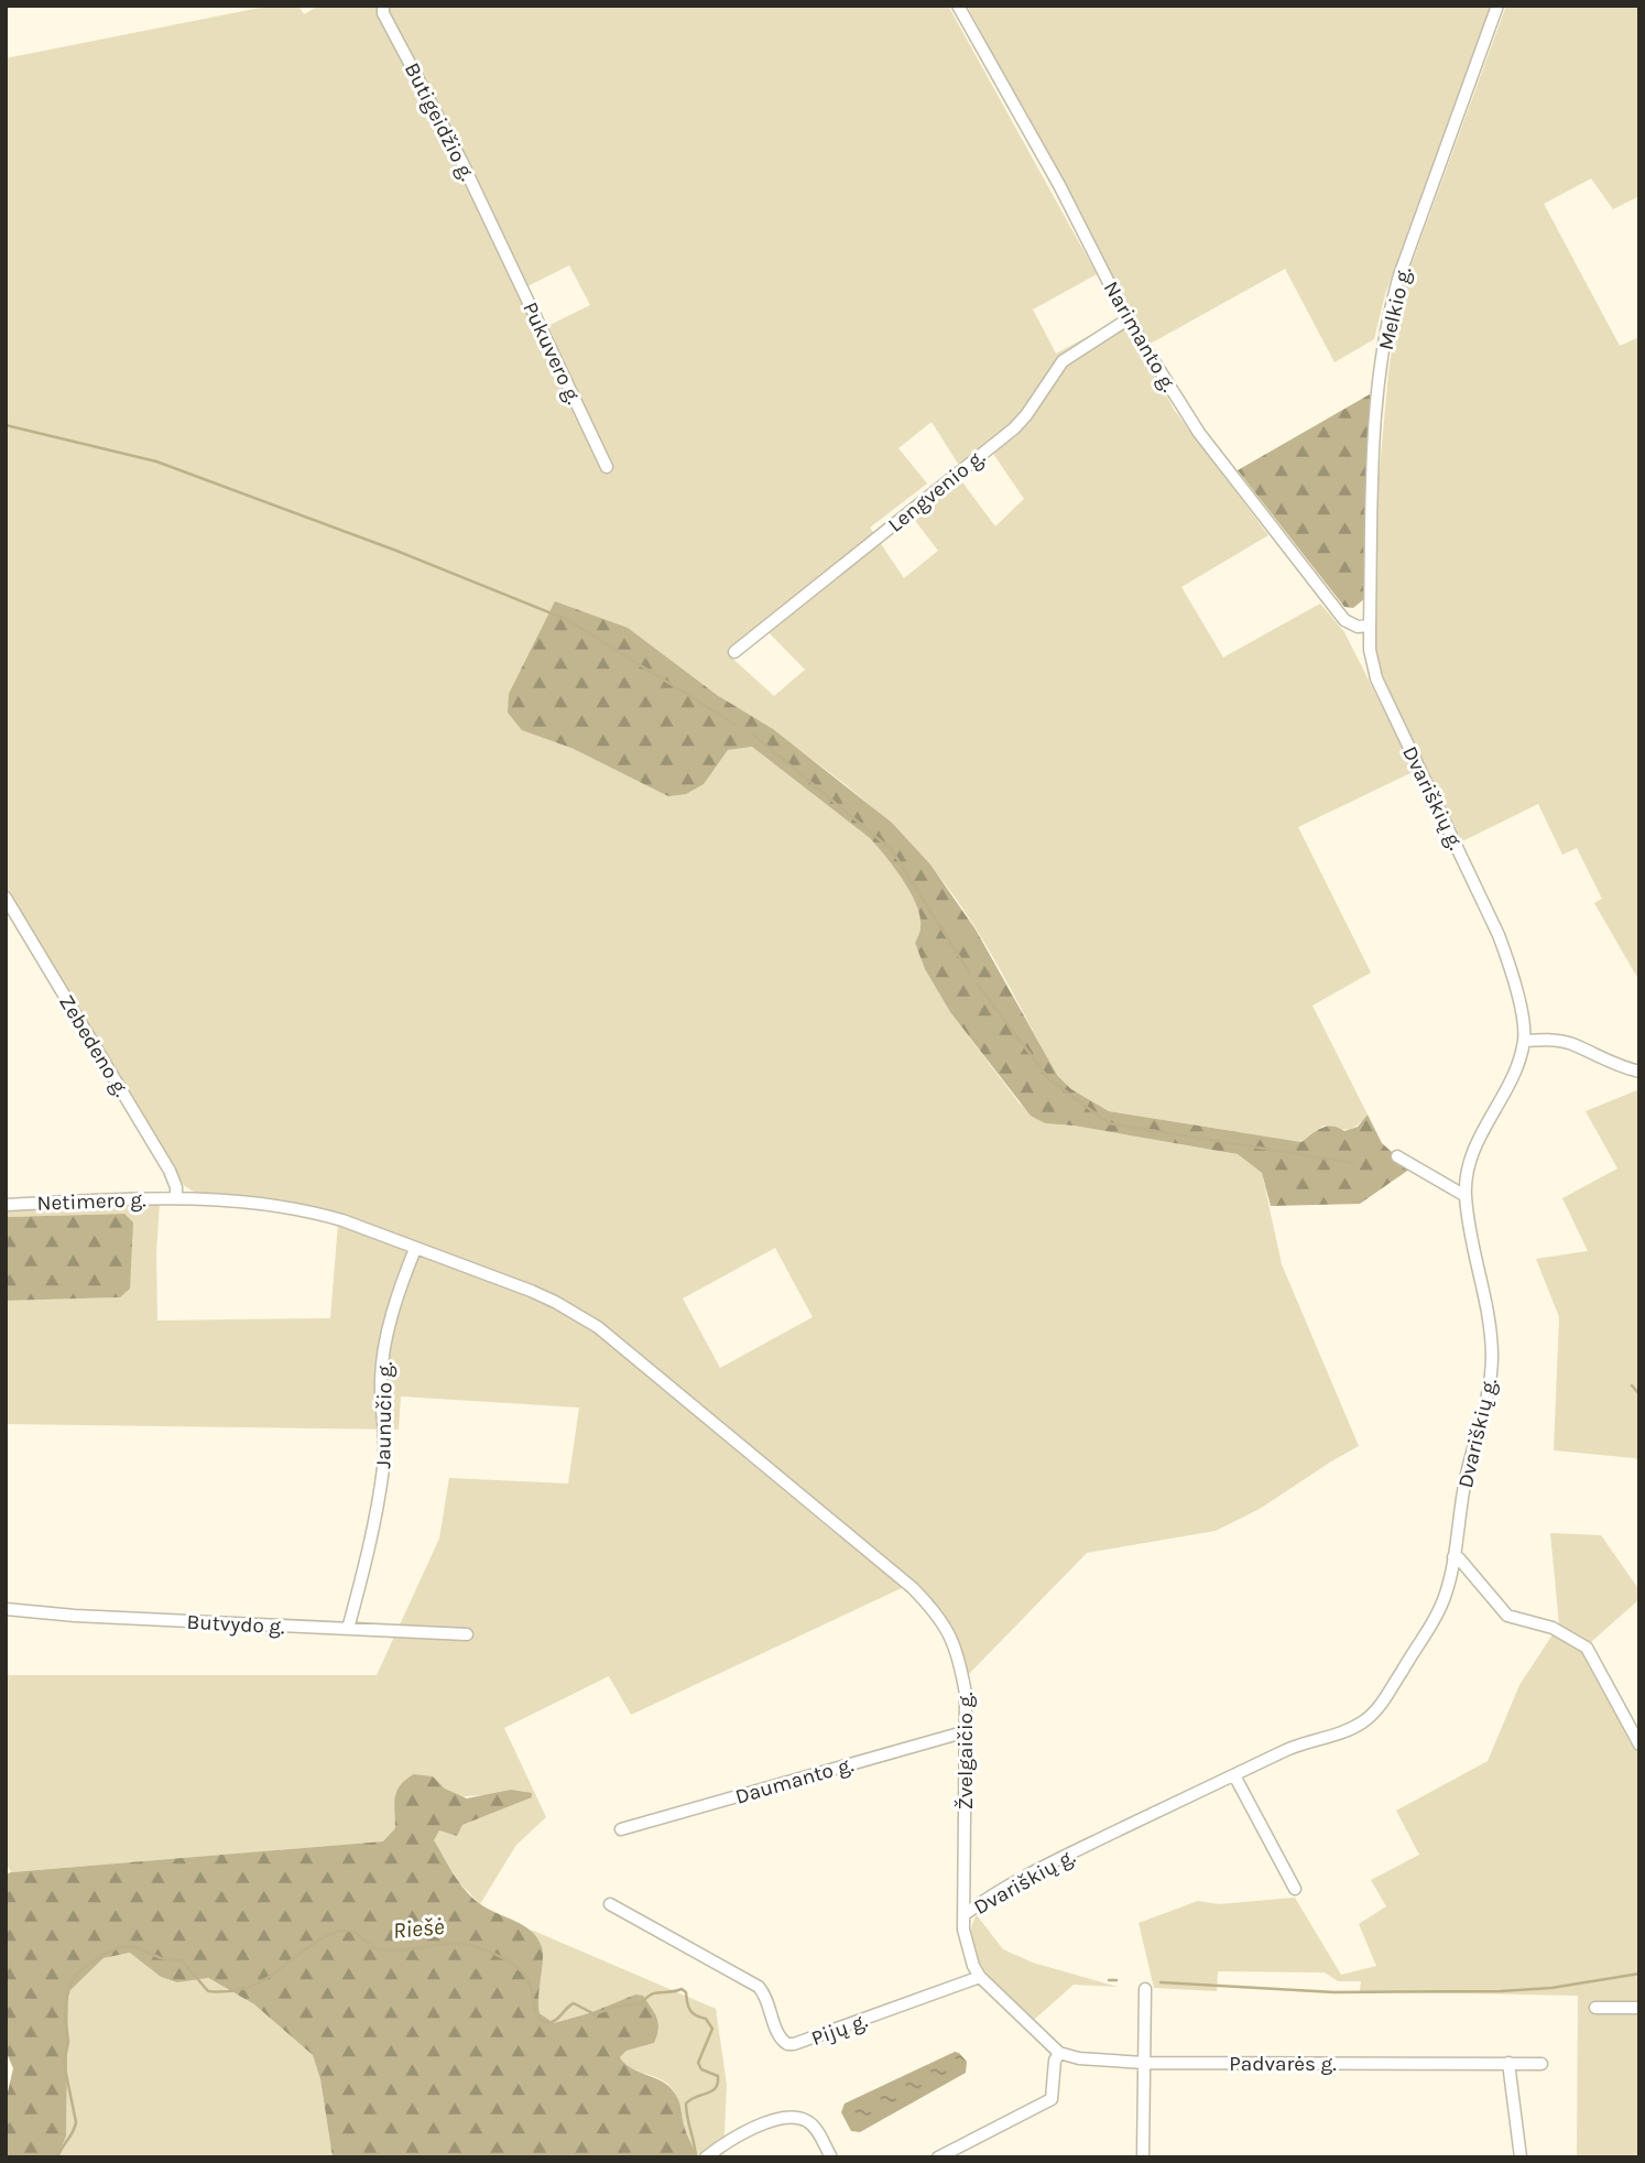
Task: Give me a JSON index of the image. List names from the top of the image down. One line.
{"streets":{"street":["Butigeidžio g.","Melkio g.","Narimanto g.","Pukuvero g.","Lengvenio g.","Dvariškių g.","Zebedeno g.","Netimero g.","Jaunučio g.","Butvydo g.","Žvelgaičio g.","Daumanto g.","Pijų g.","Padvarės g."]},"crossings":[["Butigeidžio g.","Pukuvero g."],["Melkio g.","Narimanto g."],["Melkio g.","Dvariškių g."],["Narimanto g.","Lengvenio g."],["Narimanto g.","Dvariškių g."],["Dvariškių g.","Žvelgaičio g."],["Zebedeno g.","Netimero g."],["Netimero g.","Jaunučio g."],["Netimero g.","Žvelgaičio g."],["Jaunučio g.","Butvydo g."],["Jaunučio g.","Žvelgaičio g."],["Žvelgaičio g.","Daumanto g."],["Žvelgaičio g.","Pijų g."]],"water":["Riešė"]}
